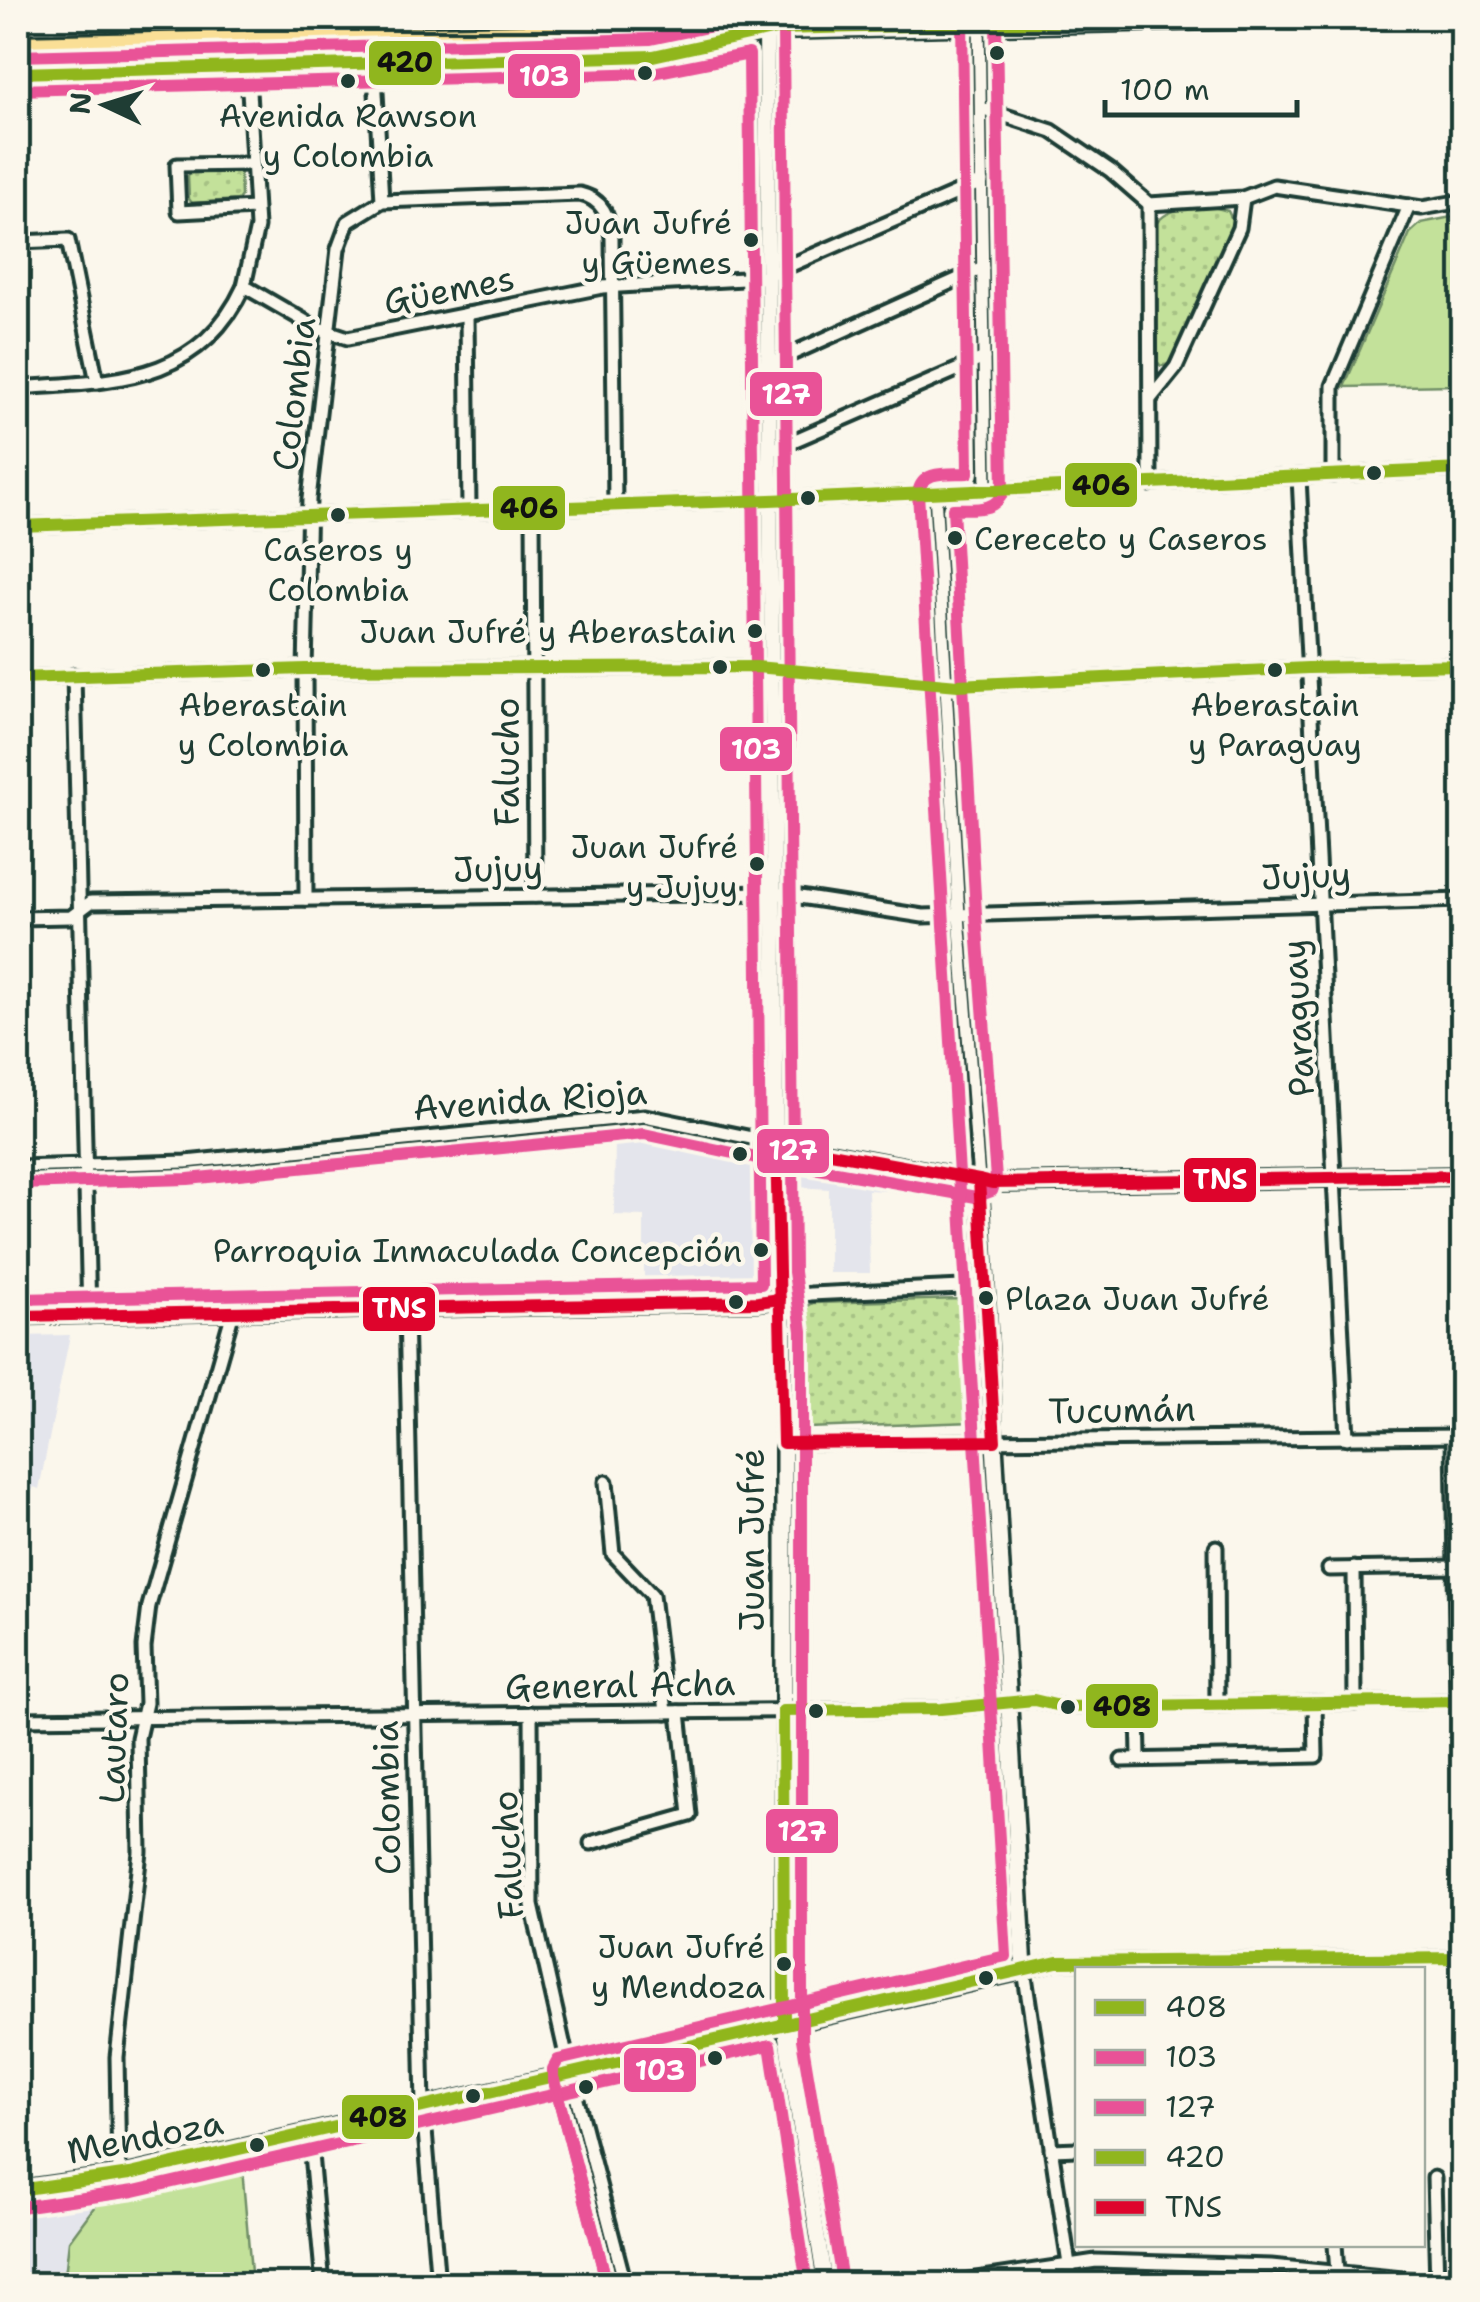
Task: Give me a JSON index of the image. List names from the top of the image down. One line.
{"streets":{"main road":["Avenida Rioja","Juan Jufré","Mendoza"],"street":["Güemes","Colombia","Falucho","Jujuy","Paraguay","Tucumán","General Acha","Lautaro"]},"crossings":[["Güemes","Colombia"],["Güemes","Juan Jufré"],["Colombia","Jujuy"],["Colombia","General Acha"],["Colombia","Mendoza"],["Falucho","Jujuy"],["Falucho","General Acha"],["Falucho","Mendoza"],["Jujuy","Paraguay"],["Jujuy","Juan Jufré"],["Paraguay","Avenida Rioja"],["Paraguay","Tucumán"],["Avenida Rioja","Juan Jufré"],["Tucumán","Juan Jufré"],["Juan Jufré","General Acha"],["Juan Jufré","Mendoza"],["General Acha","Lautaro"],["Lautaro","Mendoza"]],"places":["Avenida Rawson y Colombia","Juan Jufré y Güemes","Caseros y Colombia","Cereceto y Caseros","Juan Jufré y Aberastain","Aberastain y Colombia","Aberastain y Paraguay","Juan Jufré y Jujuy","Parroquia Inmaculada Concepción","Plaza Juan Jufré","Juan Jufré y Mendoza"],"lines":["transit line 103","transit line 127","transit line 420","transit line 406","transit line TNS","transit line 408"],"legend":["408","103","127","420","TNS"],"scale_bar":"100 m","north":"left"}
